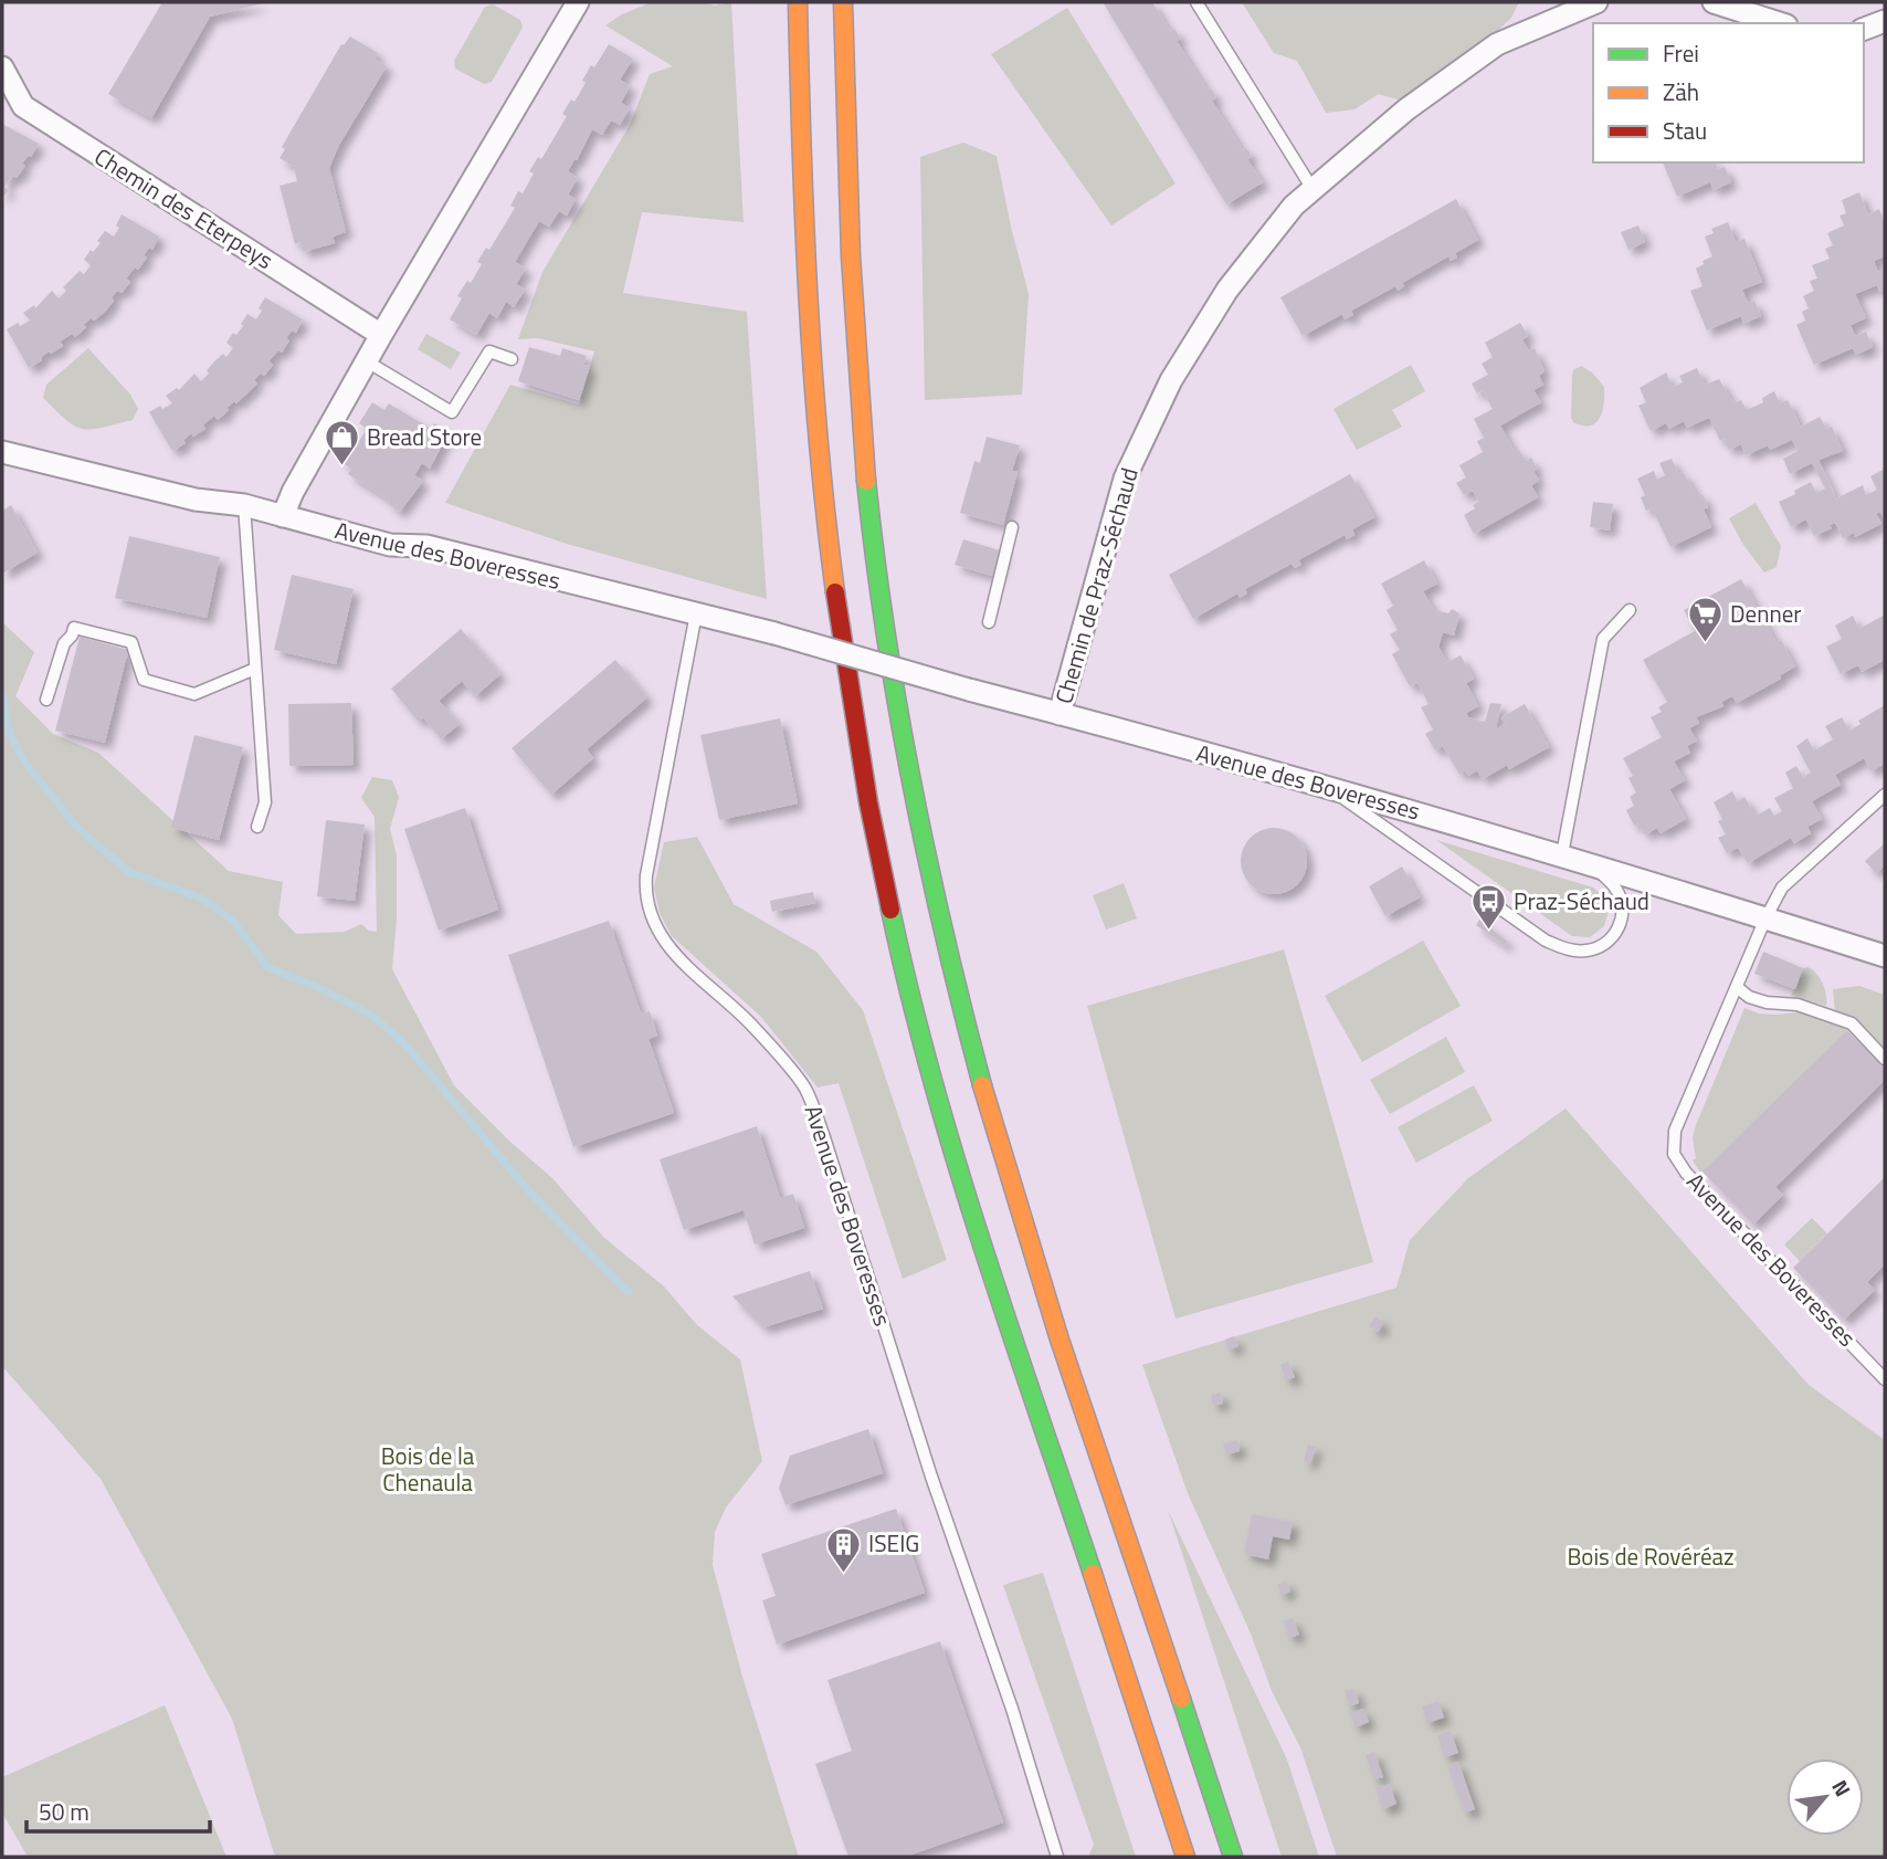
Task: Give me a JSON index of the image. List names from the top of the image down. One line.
{"streets":{"street":["Chemin des Eterpeys","Avenue des Boveresses","Chemin de Praz-Séchaud"]},"crossings":[["Avenue des Boveresses","Chemin de Praz-Séchaud"]],"parks":["Bois de la Chenaula","Bois de Rovéréaz"],"places":{"shop":["Bread Store"],"supermarket":["Denner"],"bus stop":["Praz-Séchaud"],"building":["ISEIG"]},"legend":["Frei","Zäh","Stau"],"scale_bar":"50 m","north":"top right"}
